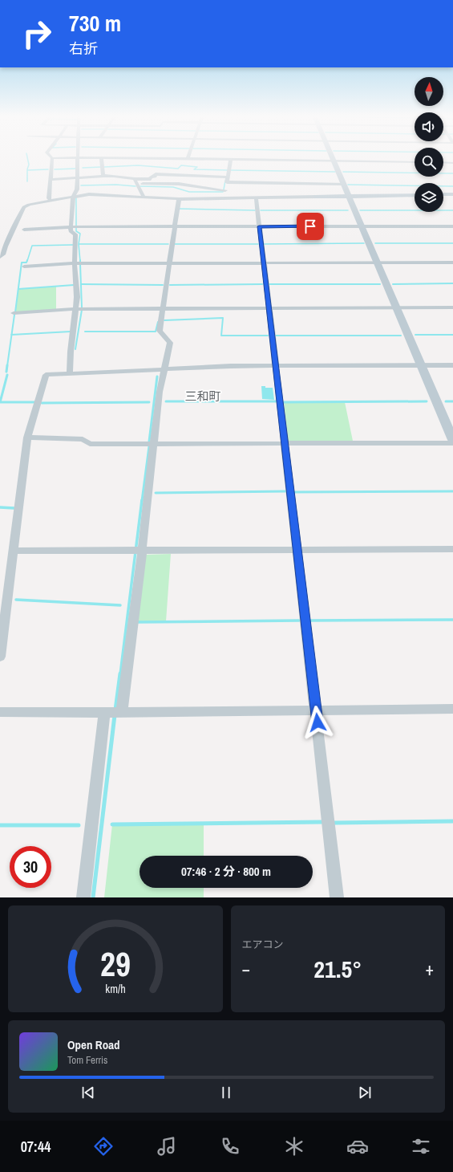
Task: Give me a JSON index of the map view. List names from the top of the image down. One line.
{"districts":["三和町"],"north":"top","page":{"turn":["730 m","右折"],"limit":"30","trip":"07:46 · 2 分 · 800 m","tile":"エアコン","heat":["−","21.5°","+"],"song":["Open Road","Tom Ferris"],"tabs":"07:44","gauge":["29","km/h"]}}
